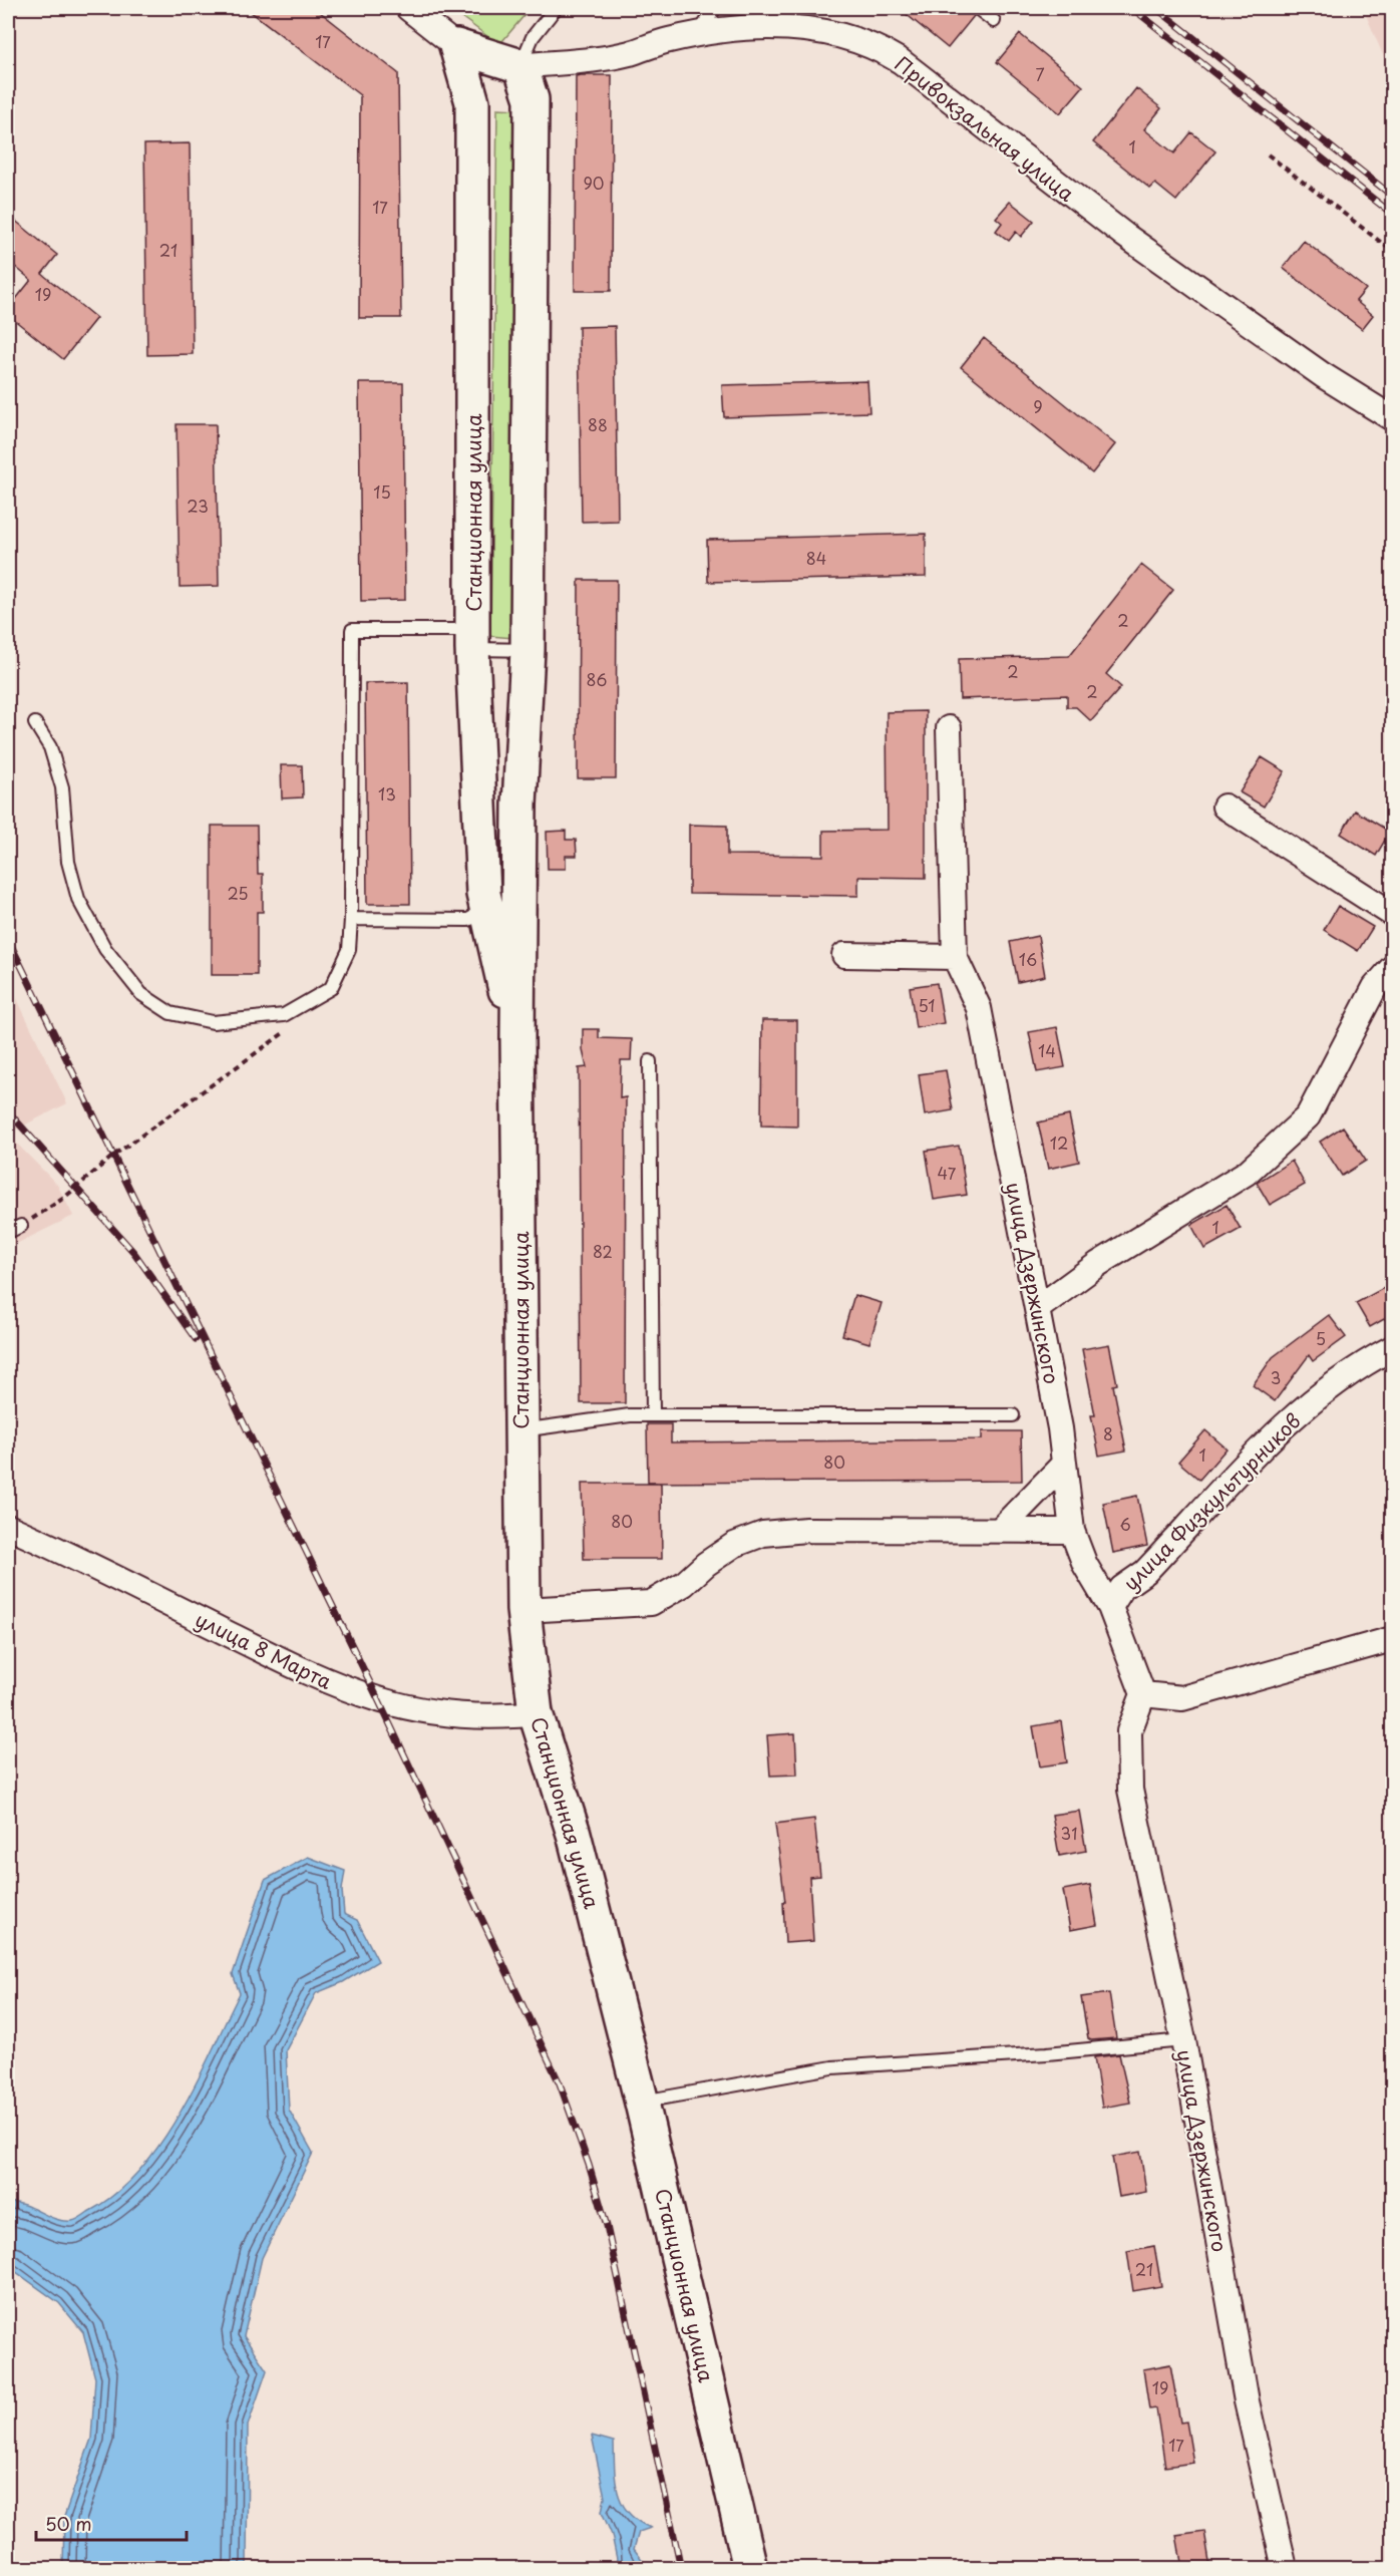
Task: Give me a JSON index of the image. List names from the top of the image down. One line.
{"streets":{"street":["Привокзальная улица","Станционная улица","улица Дзержинского","улица Физкультурников","улица 8 Марта"]},"crossings":[["Привокзальная улица","Станционная улица"],["Станционная улица","улица 8 Марта"],["улица Дзержинского","улица Физкультурников"]],"house_numbers":["17","7","1","90","17","21","19","9","88","15","23","84","2","2","86","2","13","25","16","51","14","12","47","1","82","5","3","8","1","80","80","6","31","21","19","17"],"scale_bar":"50 m"}
